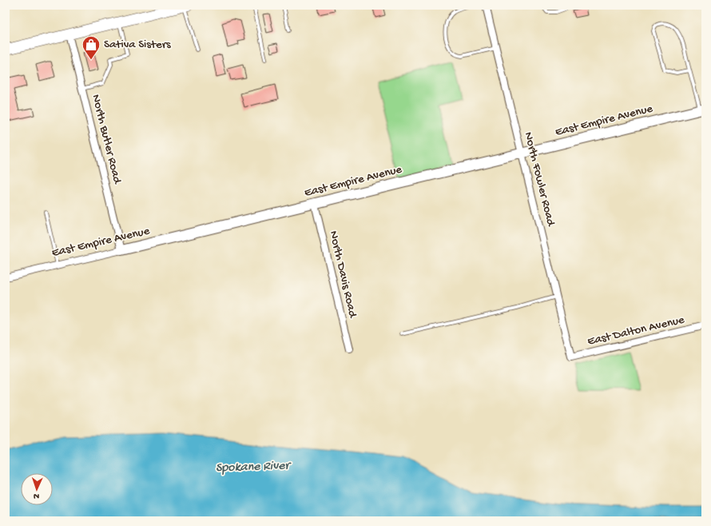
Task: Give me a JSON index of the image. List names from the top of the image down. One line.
{"streets":{"street":["East Empire Avenue","North Butler Road","North Fowler Road","North Davis Road","East Dalton Avenue"]},"crossings":[["East Empire Avenue","North Butler Road"],["East Empire Avenue","North Fowler Road"],["East Empire Avenue","North Davis Road"],["North Fowler Road","East Dalton Avenue"]],"water":["Spokane River"],"places":{"shop":["Sativa Sisters"]},"north":"bottom"}
